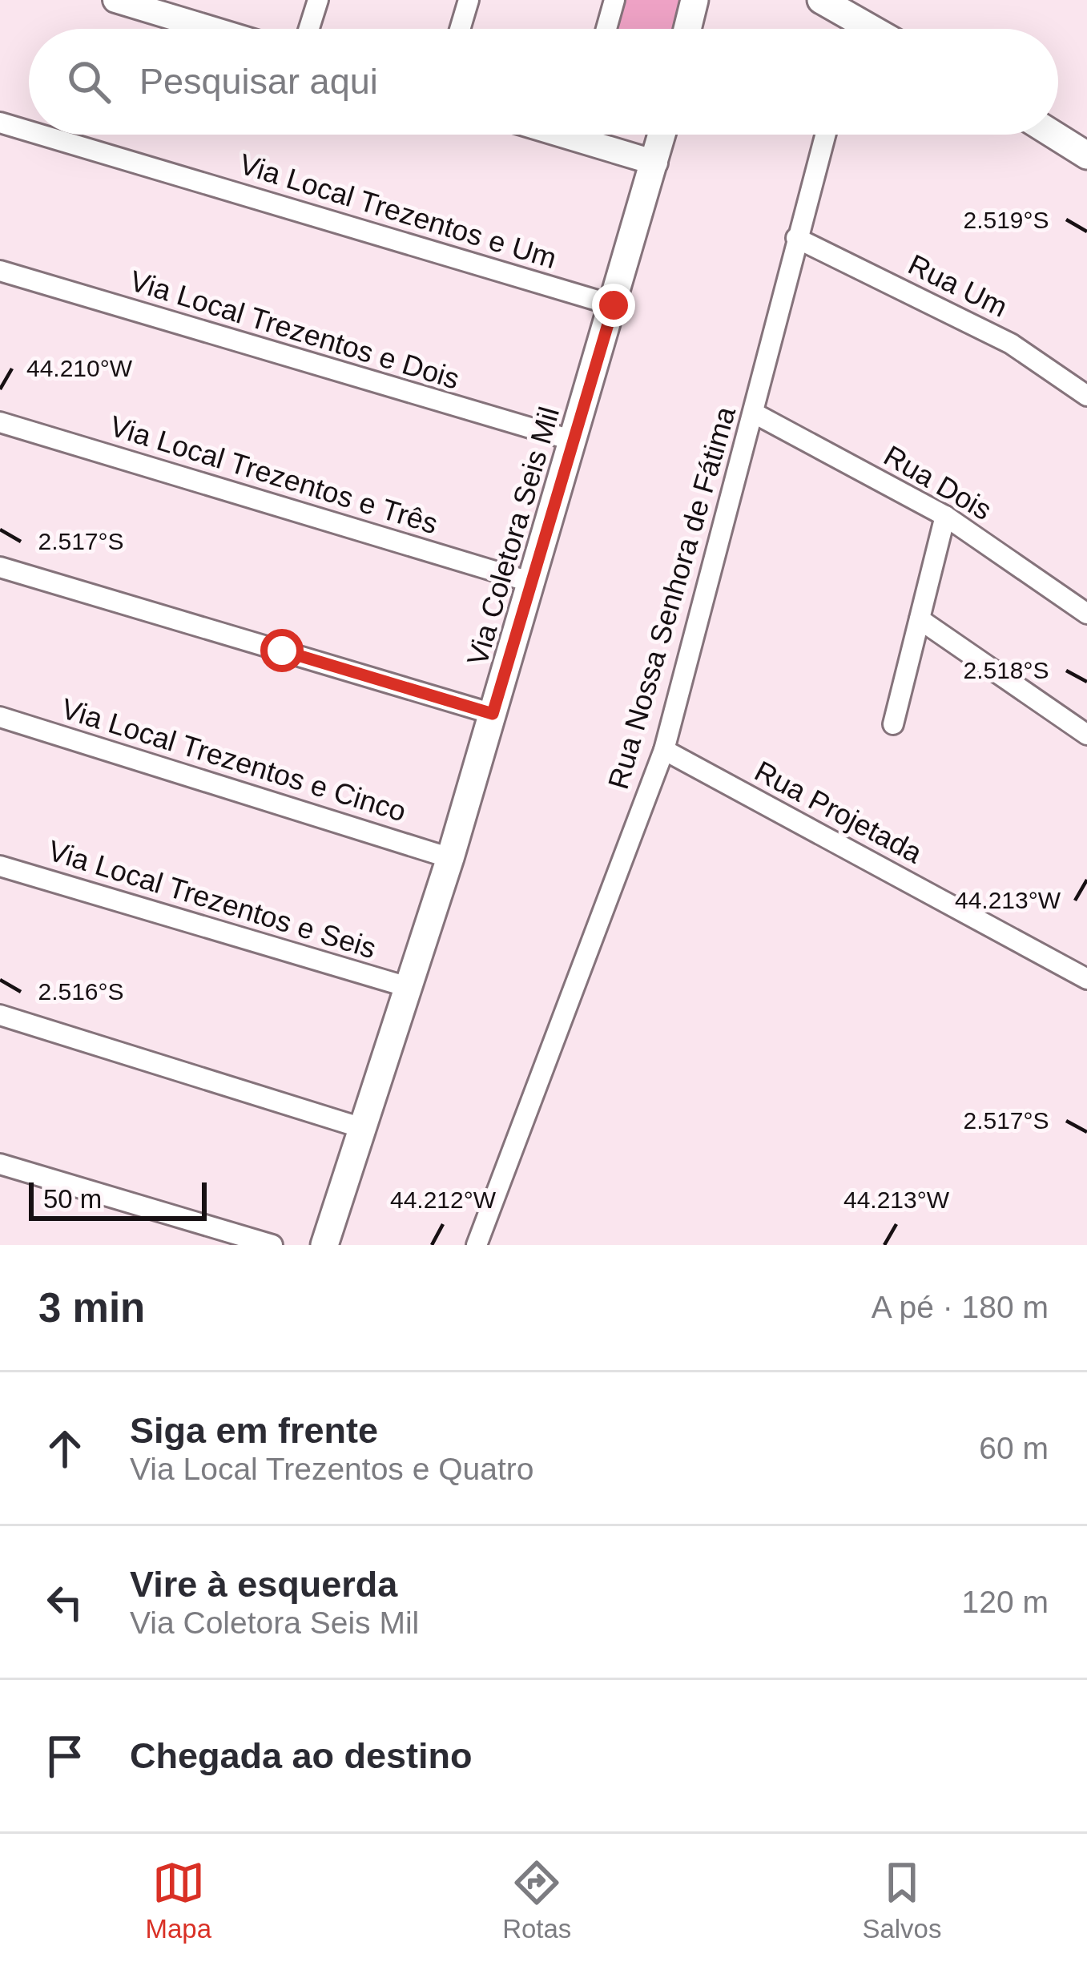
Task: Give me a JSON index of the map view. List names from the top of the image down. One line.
{"streets":{"main road":["Via Coletora Seis Mil"],"street":["Via Local Trezentos e Um","Rua Um","Via Local Trezentos e Dois","Via Local Trezentos e Três","Rua Dois","Rua Nossa Senhora de Fátima","Via Local Trezentos e Cinco","Rua Projetada","Via Local Trezentos e Seis"]},"crossings":[["Via Local Trezentos e Um","Via Coletora Seis Mil"],["Rua Um","Rua Nossa Senhora de Fátima"],["Via Local Trezentos e Dois","Via Coletora Seis Mil"],["Via Local Trezentos e Três","Via Coletora Seis Mil"],["Rua Dois","Rua Nossa Senhora de Fátima"],["Via Coletora Seis Mil","Via Local Trezentos e Cinco"],["Via Coletora Seis Mil","Via Local Trezentos e Seis"],["Rua Nossa Senhora de Fátima","Rua Projetada"]],"scale_bar":"50 m","page":{"search":"Pesquisar aqui","scale":"50 m","heading":["3 min","A pé · 180 m"],"list":[["Siga em frente","Via Local Trezentos e Quatro","60 m"],["Vire à esquerda","Via Coletora Seis Mil","120 m"],"Chegada ao destino"],"nav":["Mapa","Rotas","Salvos"]},"coordinates":["2.519°S","44.210°W","2.517°S","2.518°S","44.213°W","2.516°S","44.212°W"]}
